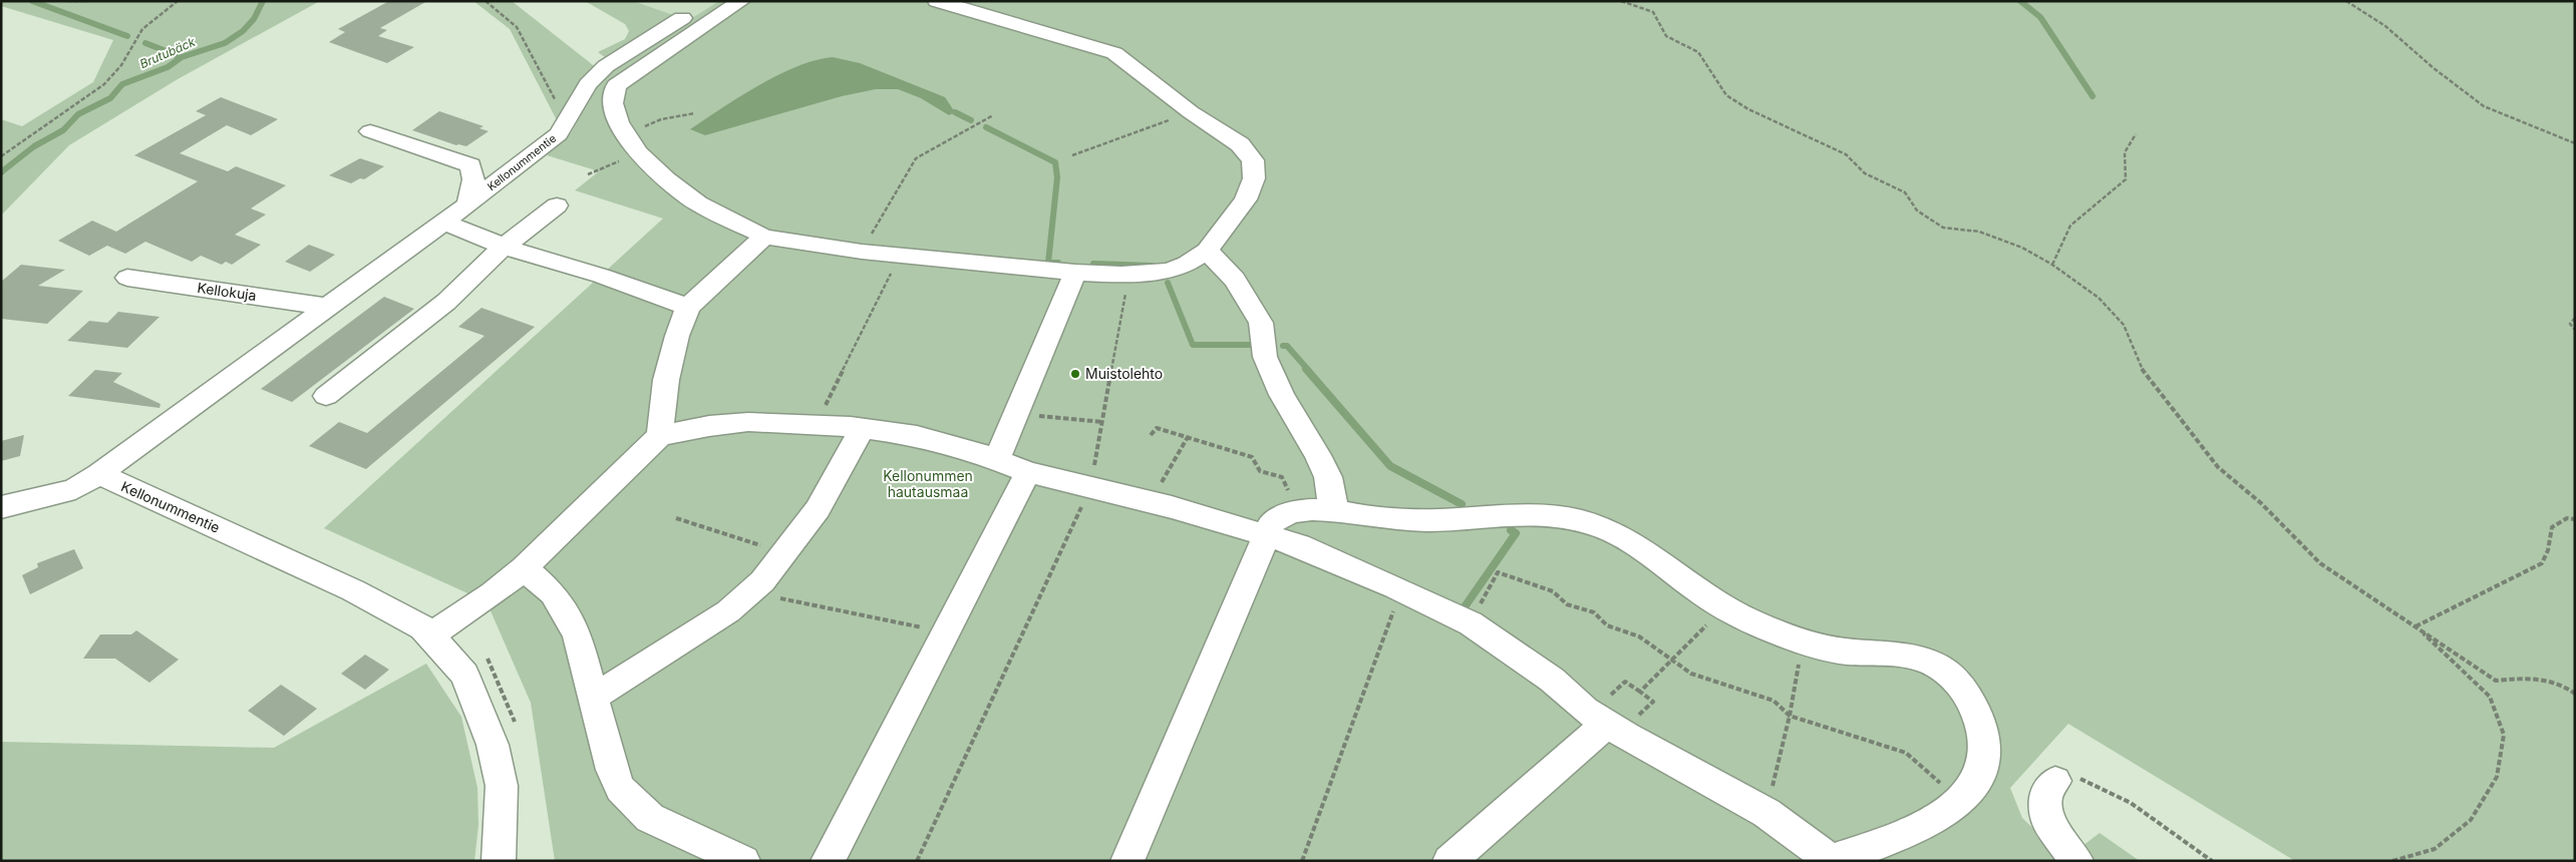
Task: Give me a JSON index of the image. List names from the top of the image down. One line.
{"streets":{"street":["Kellonummentie","Kellokuja"]},"crossings":[["Kellonummentie","Kellokuja"]],"water":["Brutubäck"],"parks":["Kellonummen hautausmaa"],"places":["Muistolehto"]}
